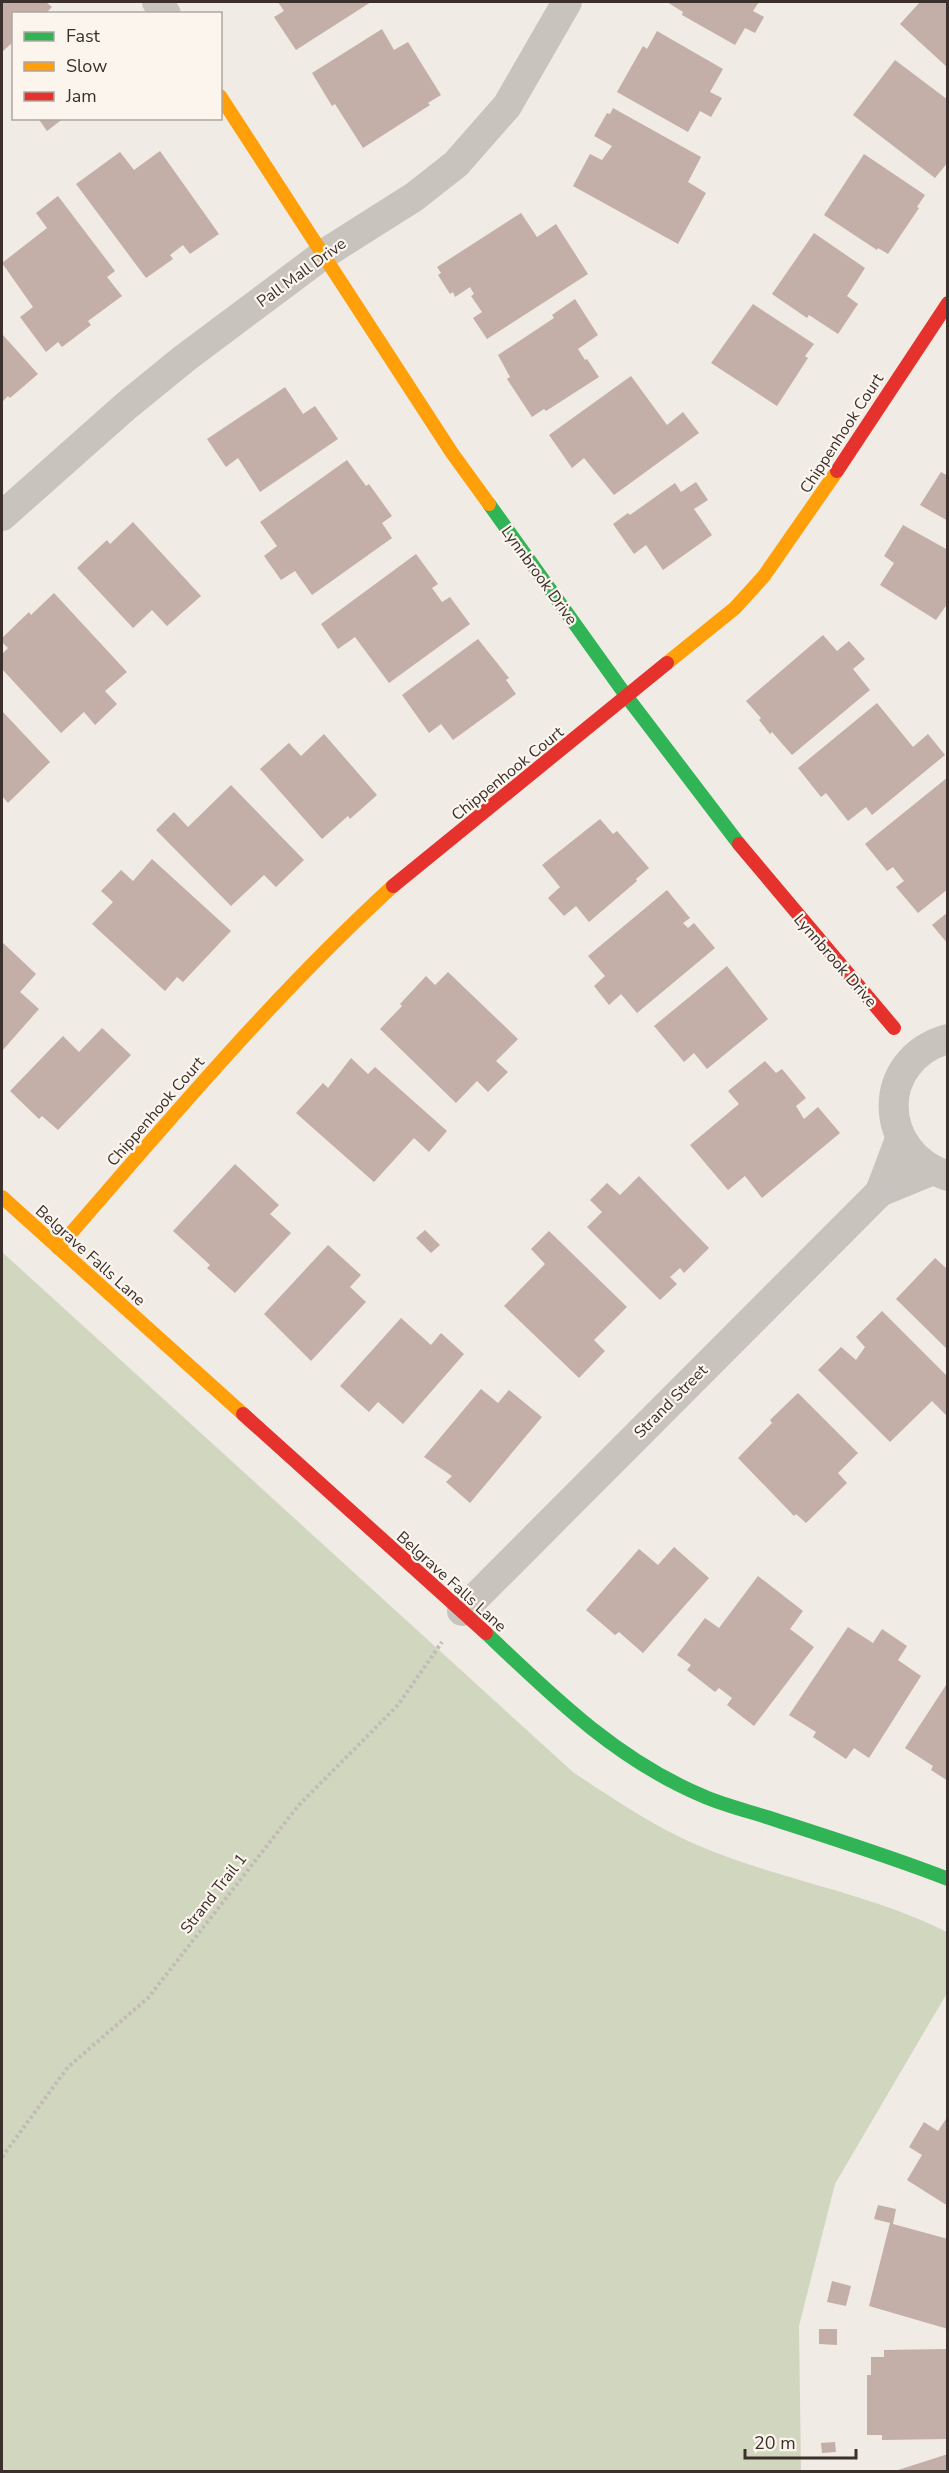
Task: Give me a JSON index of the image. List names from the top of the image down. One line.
{"streets":{"street":["Pall Mall Drive","Chippenhook Court","Lynnbrook Drive","Belgrave Falls Lane","Strand Street"],"path":["Strand Trail 1"]},"crossings":[["Pall Mall Drive","Lynnbrook Drive"],["Chippenhook Court","Lynnbrook Drive"],["Chippenhook Court","Belgrave Falls Lane"],["Belgrave Falls Lane","Strand Street"]],"legend":["Fast","Slow","Jam"],"scale_bar":"20 m"}
